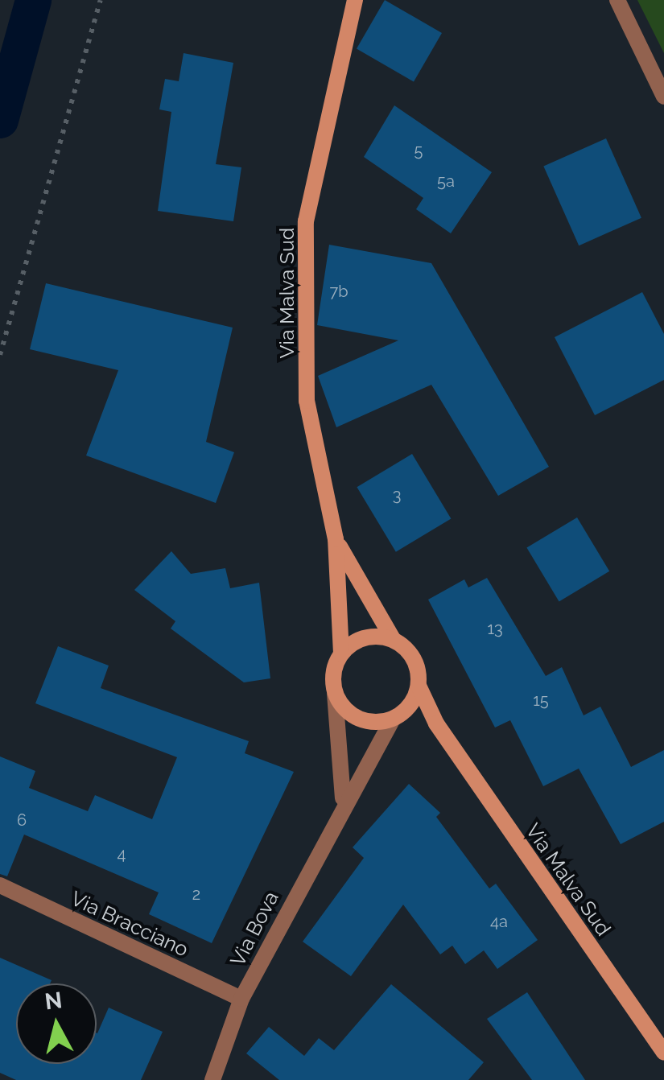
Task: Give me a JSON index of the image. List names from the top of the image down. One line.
{"streets":{"street":["Via Malva Sud","Via Bracciano","Via Bova"]},"crossings":[["Via Malva Sud","Via Bova"],["Via Bracciano","Via Bova"]],"house_numbers":["5","5a","7b","3","13","15","6","4","2","4a"],"north":"top"}
